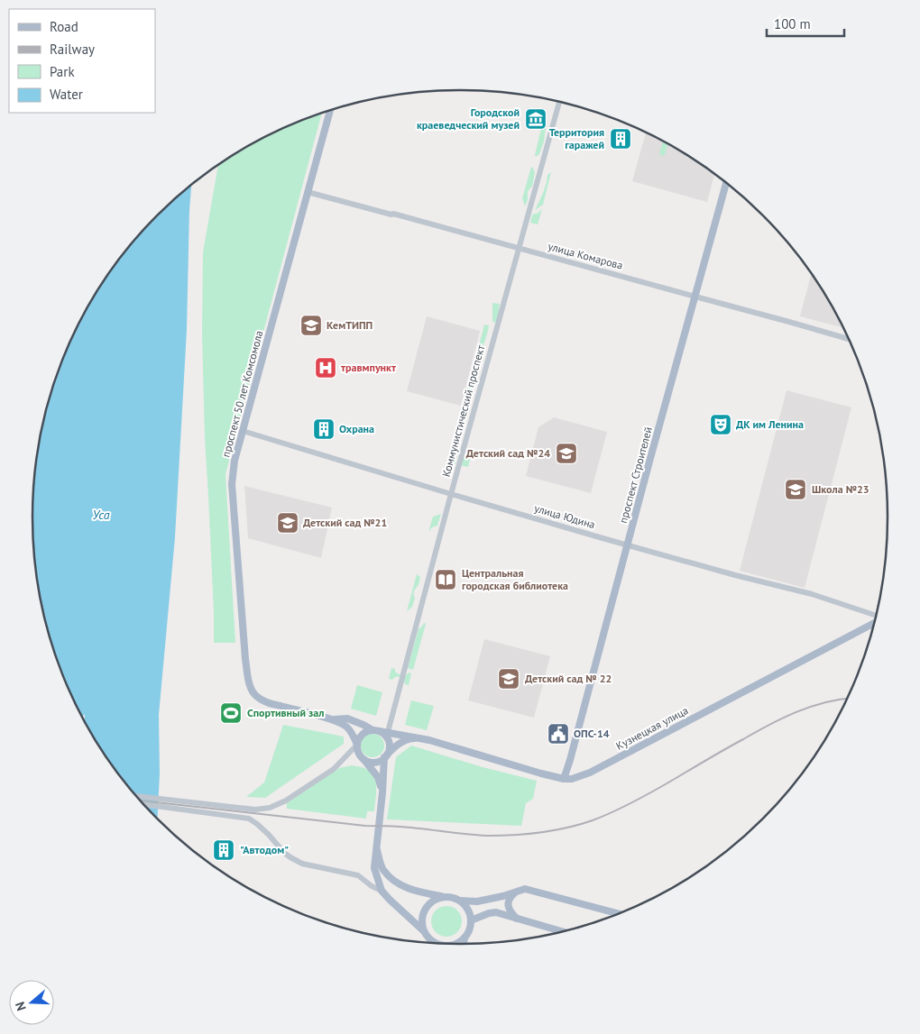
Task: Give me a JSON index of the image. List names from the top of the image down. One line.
{"streets":{"main road":["проспект 50 лет Комсомола","проспект Строителей","Кузнецкая улица"],"street":["улица Комарова","Коммунистический проспект","улица Юдина"]},"crossings":[["улица Комарова","проспект 50 лет Комсомола"],["улица Комарова","Коммунистический проспект"],["улица Комарова","проспект Строителей"],["проспект 50 лет Комсомола","улица Юдина"],["Коммунистический проспект","улица Юдина"],["Коммунистический проспект","Кузнецкая улица"],["проспект Строителей","улица Юдина"],["проспект Строителей","Кузнецкая улица"]],"water":["Уса"],"places":{"museum":["Городской краеведческий музей"],"building":["Территория гаражей","Охрана","\"Автодом\""],"school or university":["КемТИПП","Детский сад №24","Школа №23","Детский сад №21","Детский сад № 22"],"hospital":["травмпункт"],"theatre":["ДК им Ленина"],"library":["Центральная городская библиотека"],"sports":["Спортивный зал"],"public building":["ОПС-14"]},"legend":["Road","Railway","Park","Water"],"scale_bar":"100 m","north":"left"}
